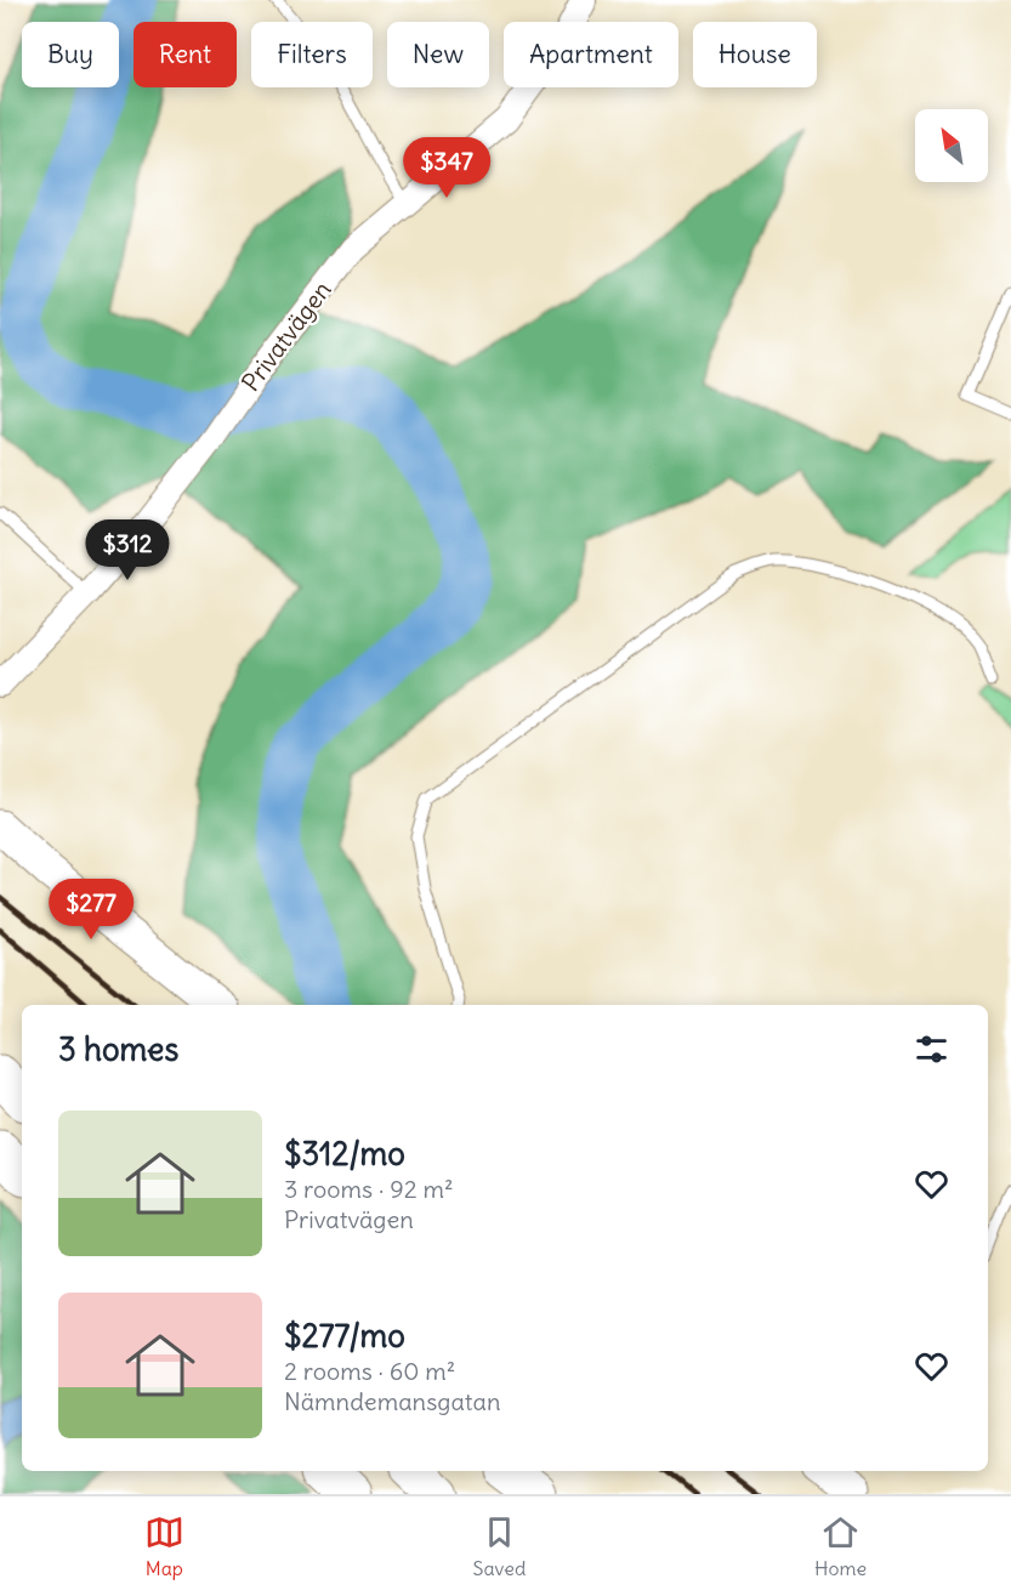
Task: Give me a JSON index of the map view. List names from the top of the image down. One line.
{"streets":{"street":["Privatvägen"]},"north":"top left","page":{"chip":["Buy","Rent","Filters","New","Apartment","House"],"price":["$347","$312","$277"],"heading":"3 homes","list":[{"name":"$312/mo","note":"3 rooms · 92 m² · Privatvägen"},{"name":"$277/mo","note":"2 rooms · 60 m² · Nämndemansgatan"}],"tabs":["Map","Saved","Home"]}}
